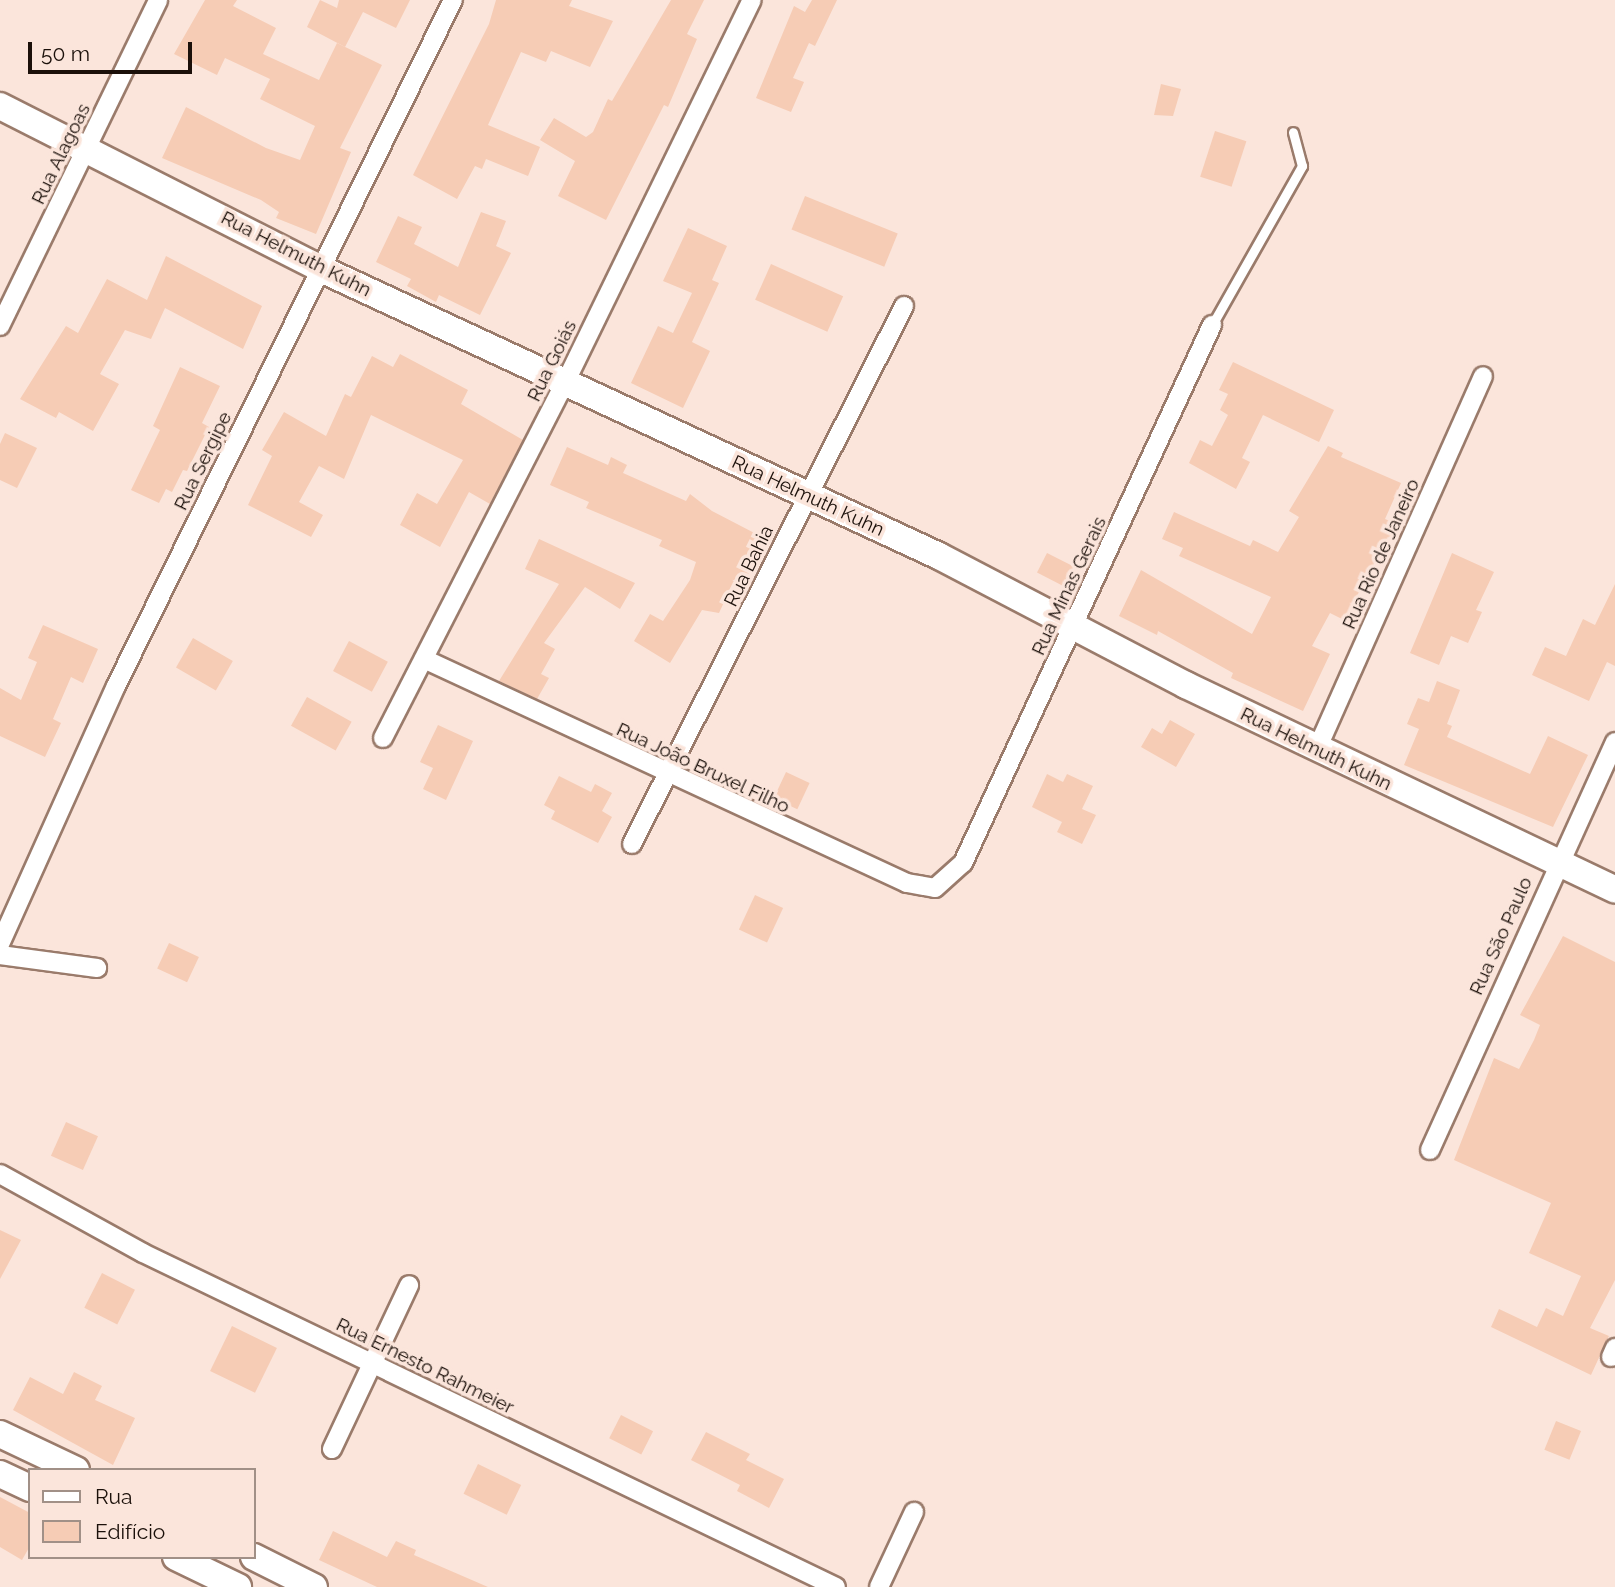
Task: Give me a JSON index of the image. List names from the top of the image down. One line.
{"streets":{"main road":["Rua Helmuth Kuhn"],"street":["Rua Alagoas","Rua Goiás","Rua Sergipe","Rua Rio de Janeiro","Rua Bahia","Rua Minas Gerais","Rua João Bruxel Filho","Rua São Paulo","Rua Ernesto Rahmeier"]},"crossings":[["Rua Alagoas","Rua Helmuth Kuhn"],["Rua Helmuth Kuhn","Rua Goiás"],["Rua Helmuth Kuhn","Rua Sergipe"],["Rua Helmuth Kuhn","Rua Rio de Janeiro"],["Rua Helmuth Kuhn","Rua Bahia"],["Rua Helmuth Kuhn","Rua Minas Gerais"],["Rua Helmuth Kuhn","Rua São Paulo"],["Rua Goiás","Rua João Bruxel Filho"],["Rua Bahia","Rua João Bruxel Filho"],["Rua Minas Gerais","Rua João Bruxel Filho"]],"legend":["Rua","Edifício"],"scale_bar":"50 m"}
